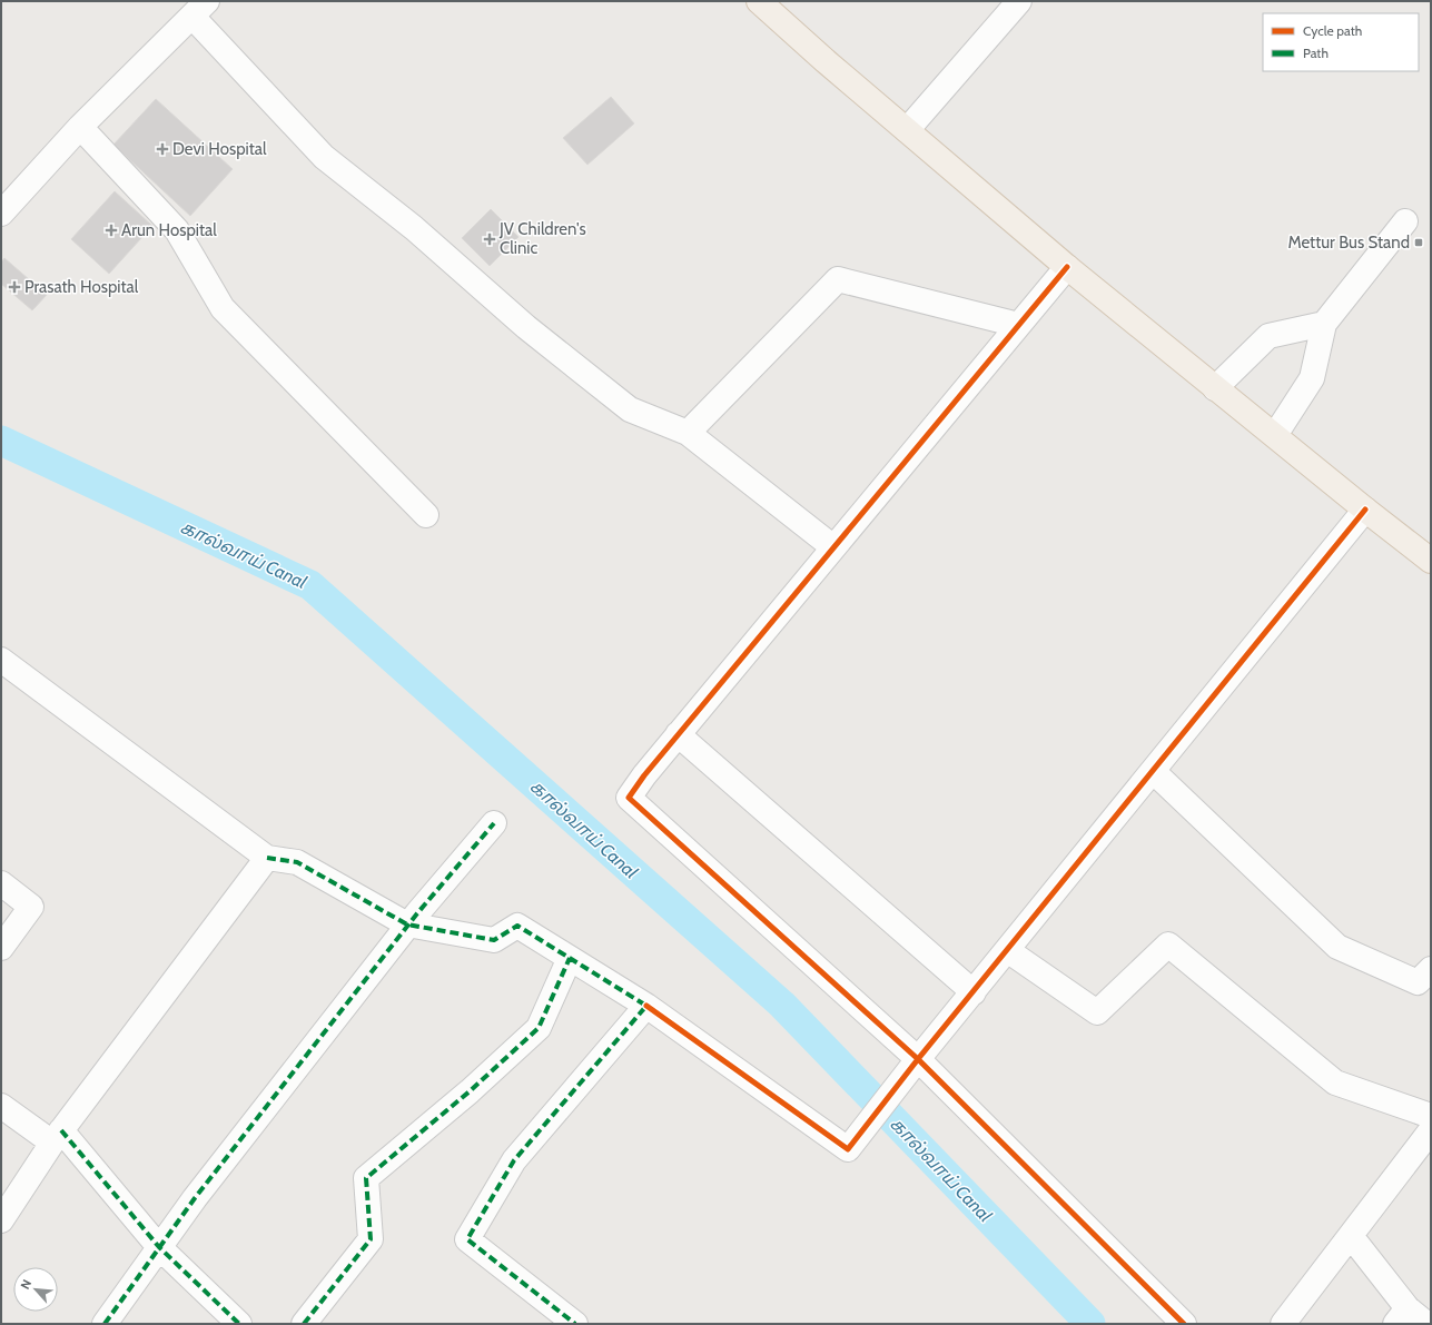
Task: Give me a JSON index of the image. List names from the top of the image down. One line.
{"water":["கால்வாய் Canal"],"places":{"health":["Devi Hospital","Arun Hospital","JV Children's Clinic","Prasath Hospital"],"transit":["Mettur Bus Stand"]},"legend":["Cycle path","Path"],"north":"top left"}
